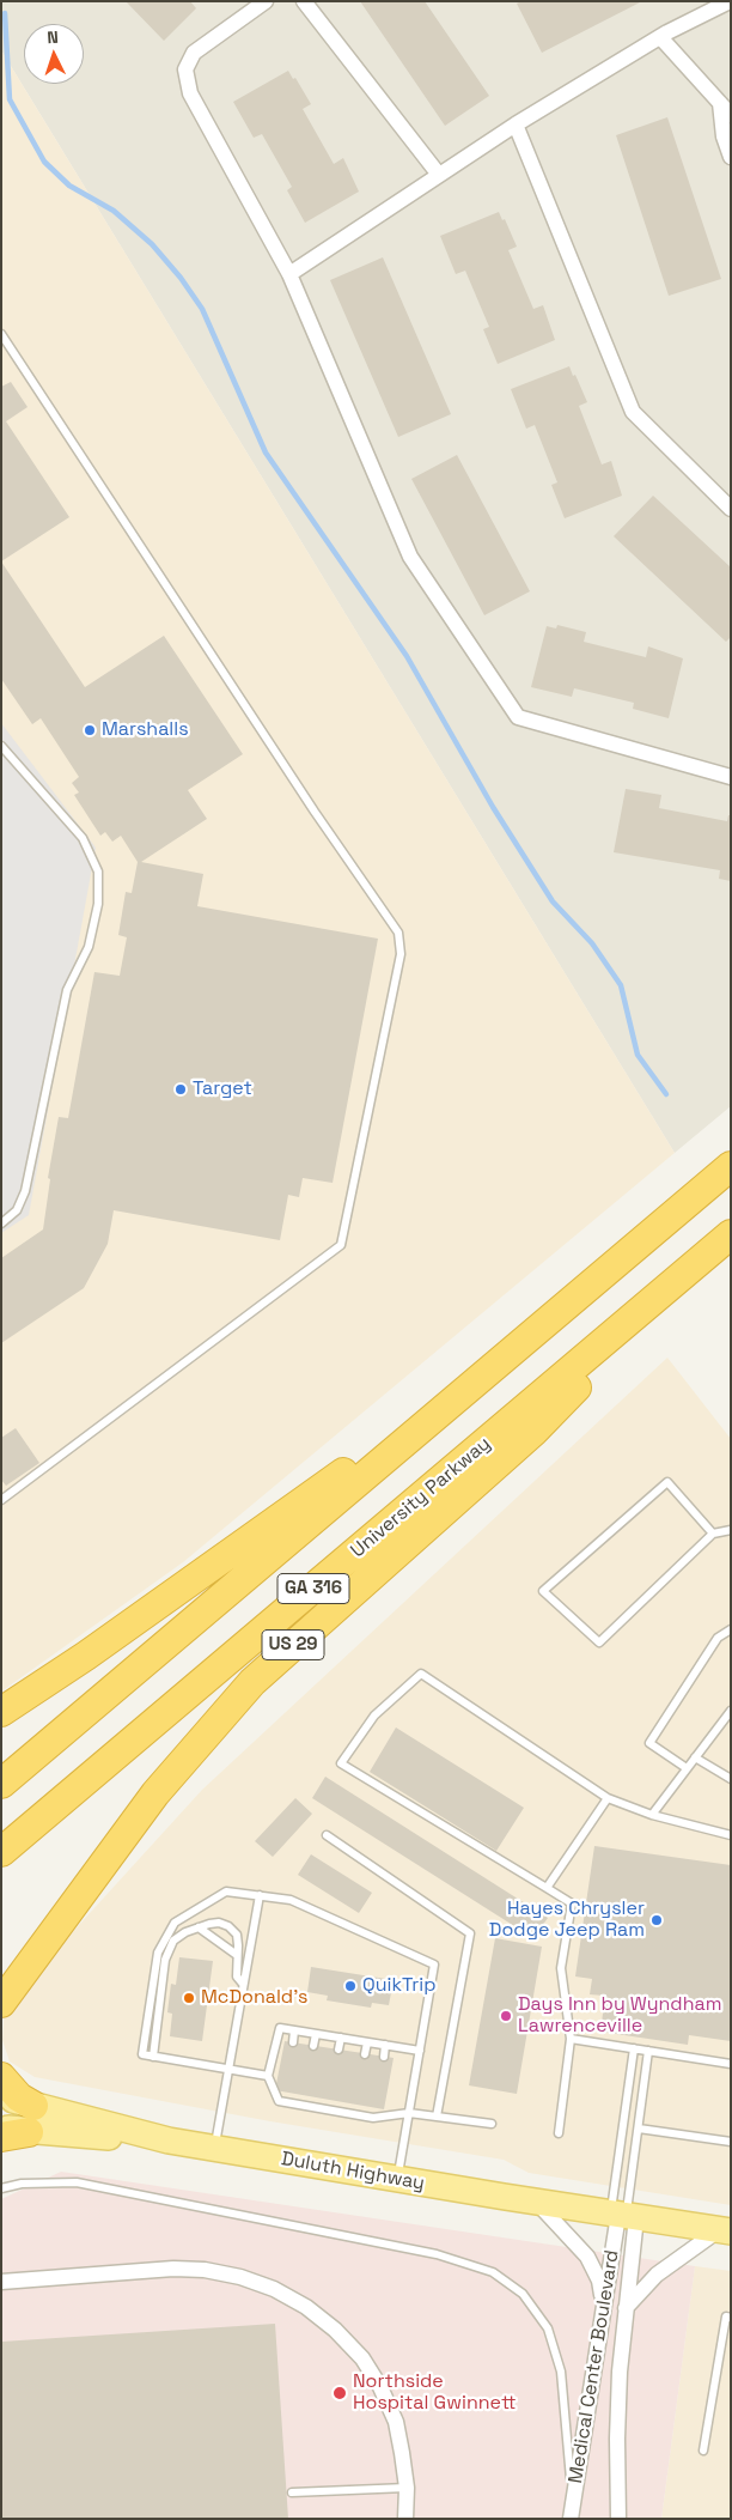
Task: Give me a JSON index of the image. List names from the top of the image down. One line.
{"streets":{"highway":["University Parkway","GA 316","US 29"],"main road":["Duluth Highway"],"street":["Medical Center Boulevard"]},"crossings":[["University Parkway","US 29"],["Duluth Highway","Medical Center Boulevard"]],"places":["Marshalls","Target","Hayes Chrysler Dodge Jeep Ram","QuikTrip","McDonald's","Days Inn by Wyndham Lawrenceville","Northside Hospital Gwinnett"],"north":"top"}
